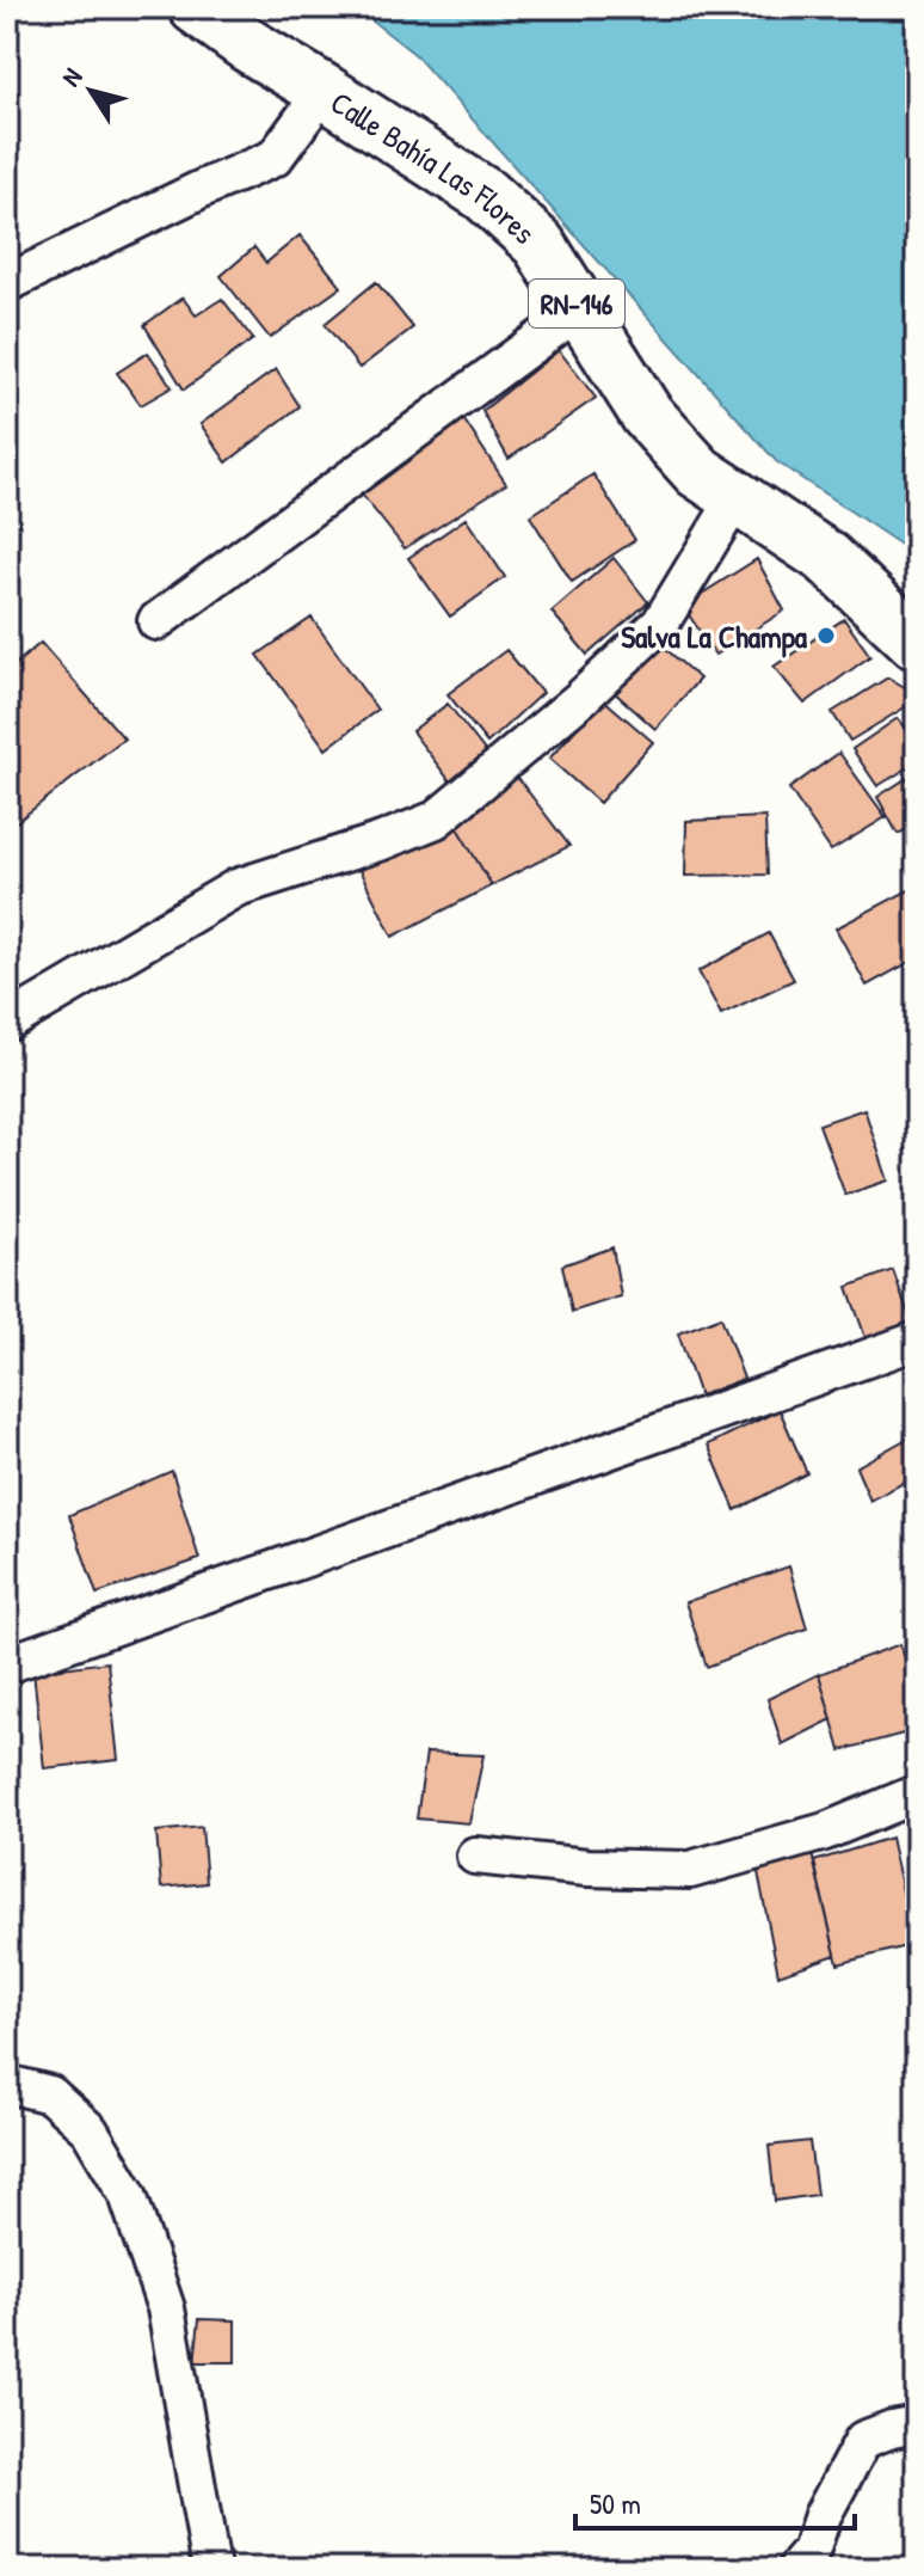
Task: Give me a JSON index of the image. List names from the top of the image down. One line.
{"streets":{"main road":["Calle Bahía Las Flores","RN-146"]},"places":["Salva La Champa"],"scale_bar":"50 m","north":"top left"}
